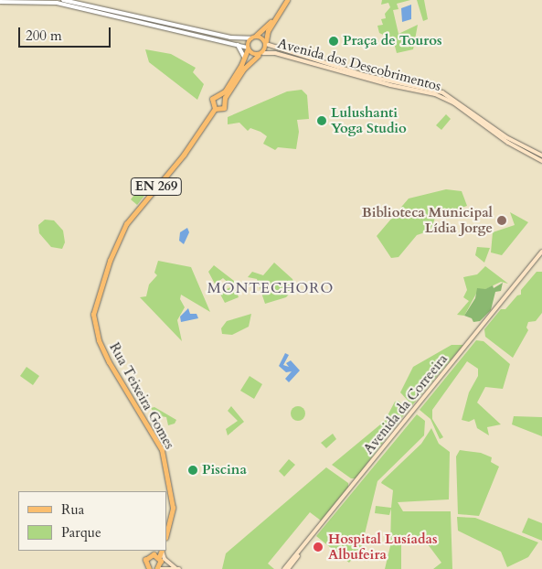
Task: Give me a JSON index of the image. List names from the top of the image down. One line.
{"streets":{"main road":["Avenida dos Descobrimentos","EN 269","Rua Teixeira Gomes","Avenida da Correeira"]},"crossings":[["Avenida dos Descobrimentos","EN 269"],["EN 269","Rua Teixeira Gomes"]],"districts":["MONTECHORO"],"places":["Praça de Touros","Lulushanti Yoga Studio","Biblioteca Municipal Lídia Jorge","Piscina","Hospital Lusíadas Albufeira"],"legend":["Rua","Parque"],"scale_bar":"200 m"}
